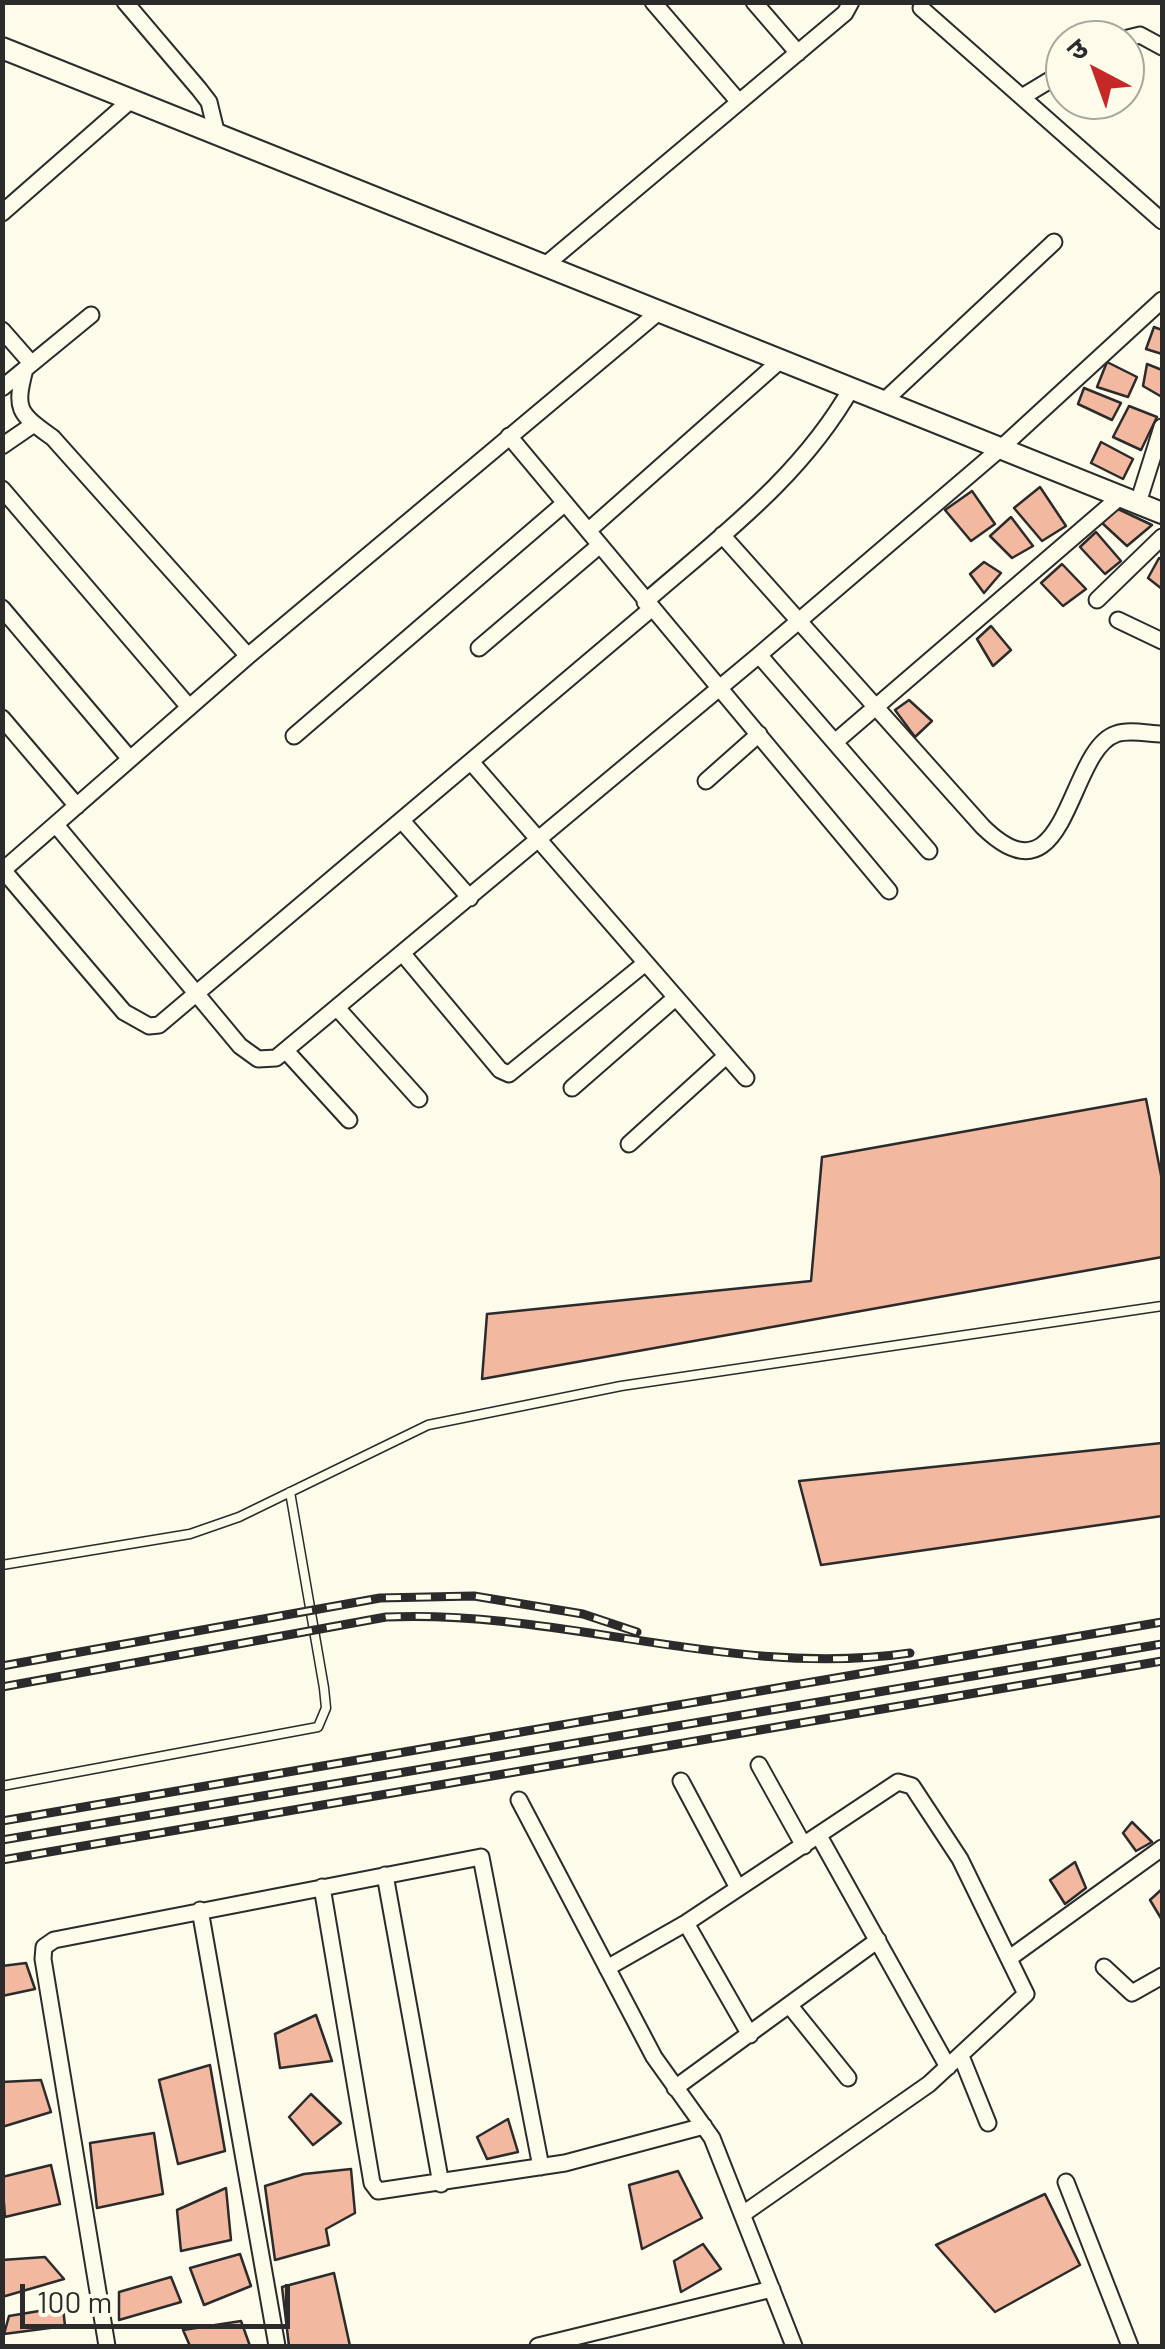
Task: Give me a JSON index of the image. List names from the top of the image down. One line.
{"scale_bar":"100 m","north":"top left"}
